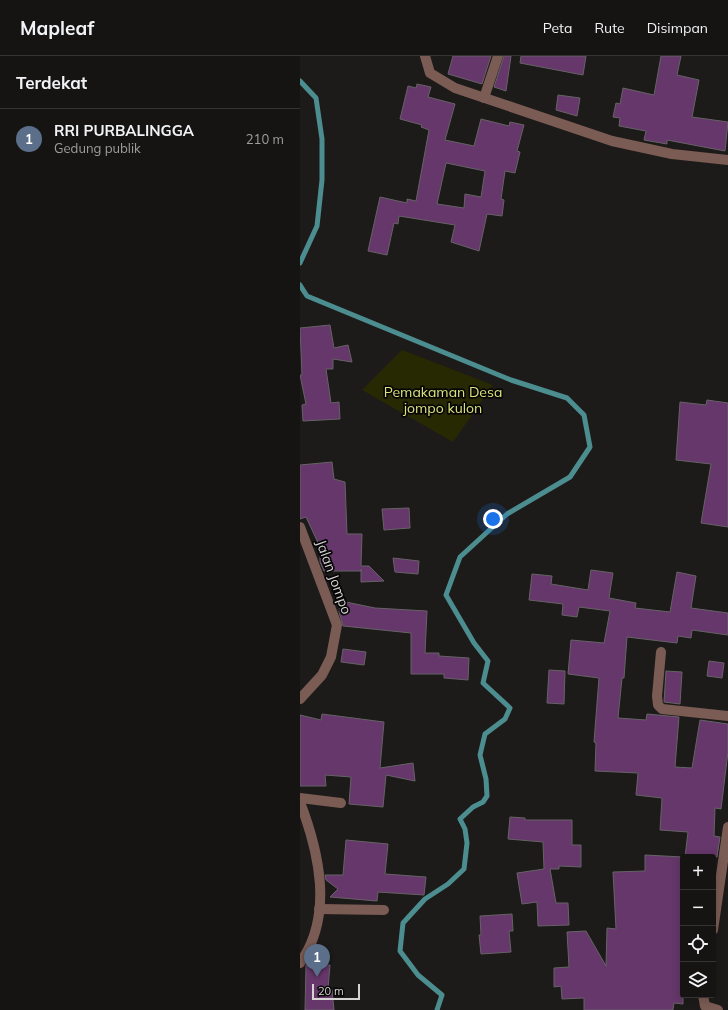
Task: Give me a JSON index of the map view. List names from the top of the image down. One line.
{"streets":{"street":["Jalan Jompo"]},"parks":["Pemakaman Desa jompo kulon"],"scale_bar":"20 m","page":{"header":"Mapleaf","nav":["Peta","Rute","Disimpan"],"heading":"Terdekat","list":[{"mark":"1","name":"RRI PURBALINGGA","note":"Gedung publik","value":"210 m"}],"map_buttons":["+","−"],"pins":"1","scale":"20 m"}}
